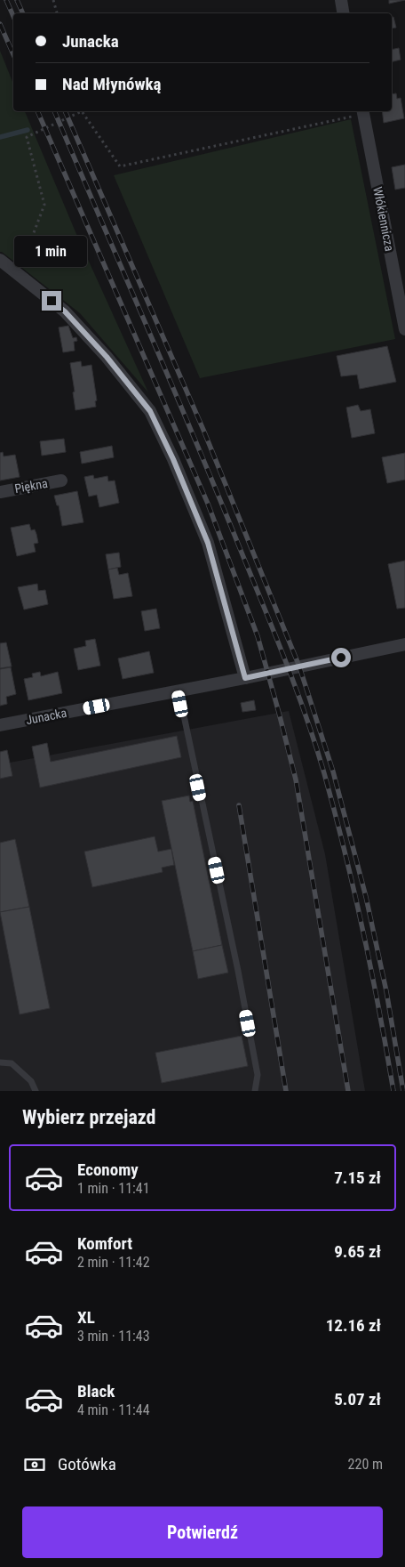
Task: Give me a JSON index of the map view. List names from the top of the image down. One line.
{"streets":{"street":["Włókiennicza","Piękna","Junacka"]},"page":{"banner":["Junacka","Nad Młynówką"],"bubble":"1 min","heading":"Wybierz przejazd","list":[{"name":"Economy","note":"1 min · 11:41","value":"7.15 zł"},{"name":"Komfort","note":"2 min · 11:42","value":"9.65 zł"},{"name":"XL","note":"3 min · 11:43","value":"12.16 zł"},{"name":"Black","note":"4 min · 11:44","value":"5.07 zł"}],"pay":["Gotówka","220 m"],"buttons":"Potwierdź"}}
